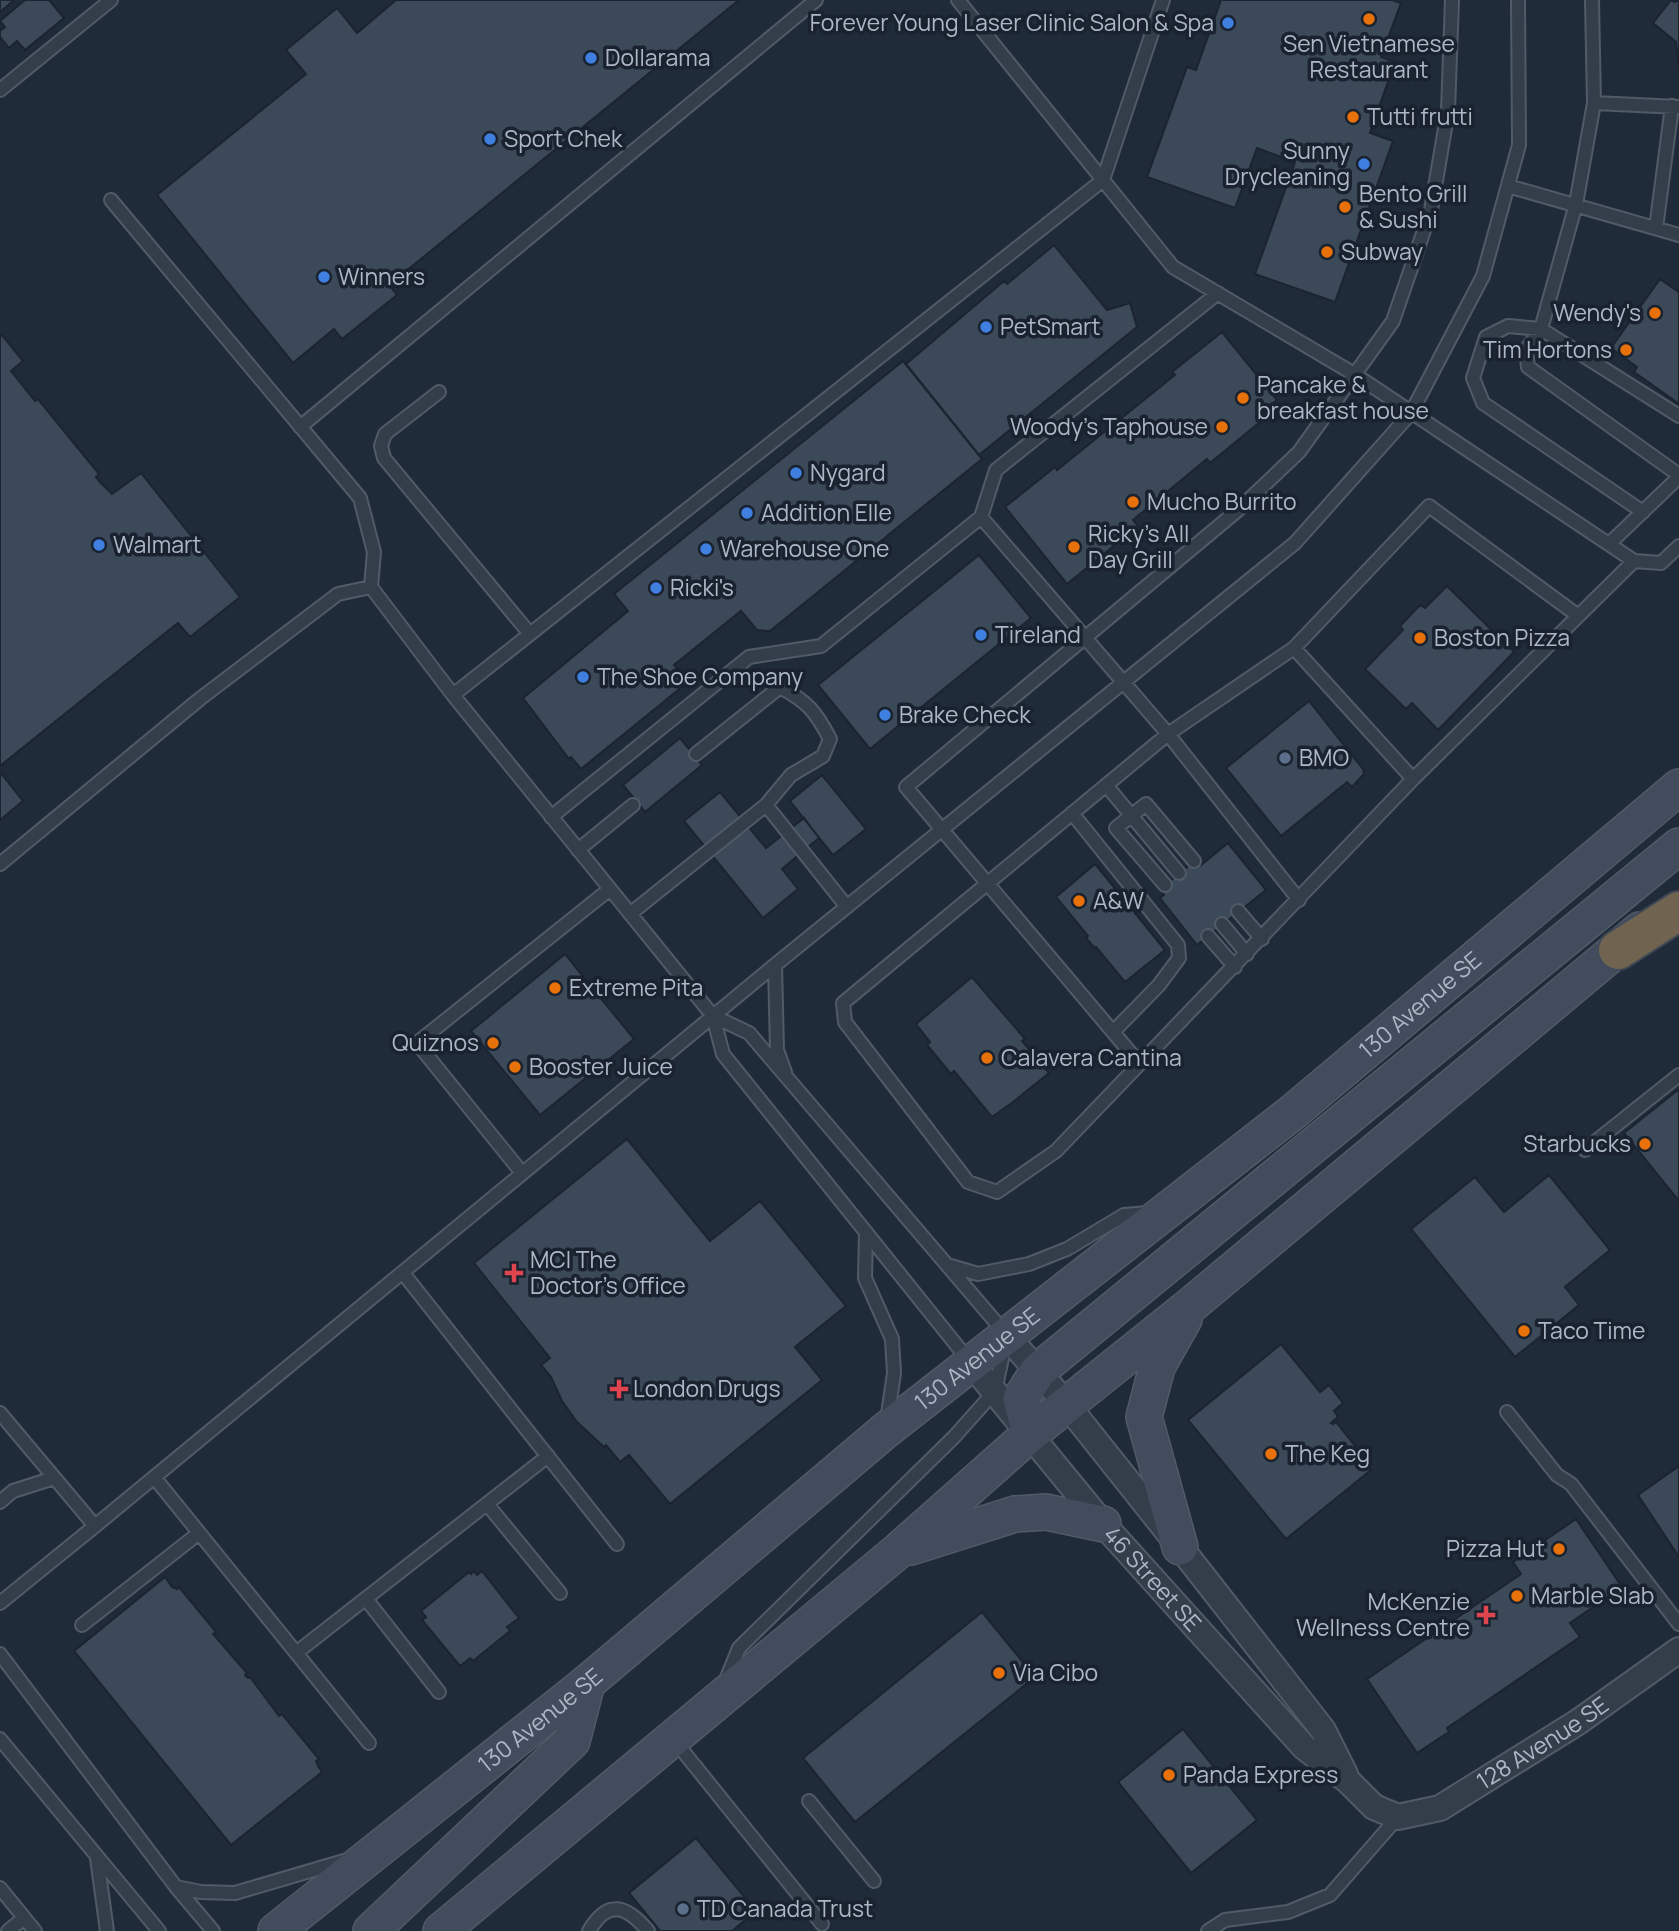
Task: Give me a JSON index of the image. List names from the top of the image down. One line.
{"streets":{"main road":["130 Avenue SE"],"street":["46 Street SE","128 Avenue SE"]},"crossings":[["130 Avenue SE","46 Street SE"],["46 Street SE","128 Avenue SE"]],"places":{"other":["Sen Vietnamese Restaurant","Forever Young Laser Clinic Salon & Spa","Dollarama","Tutti frutti","Sport Chek","Sunny Drycleaning","Bento Grill & Sushi","Subway","Winners","Wendy's","PetSmart","Tim Hortons","Pancake & breakfast house","Woody's Taphouse","Nygard","Mucho Burrito","Addition Elle","Walmart","Ricky's All Day Grill","Warehouse One","Ricki's","Tireland","Boston Pizza","The Shoe Company","Brake Check","BMO","A&W","Extreme Pita","Quiznos","Calavera Cantina","Booster Juice","Starbucks","Taco Time","The Keg","Pizza Hut","Marble Slab","Via Cibo","Panda Express","TD Canada Trust"],"health":["MCI The Doctor's Office","London Drugs","McKenzie Wellness Centre"]}}
